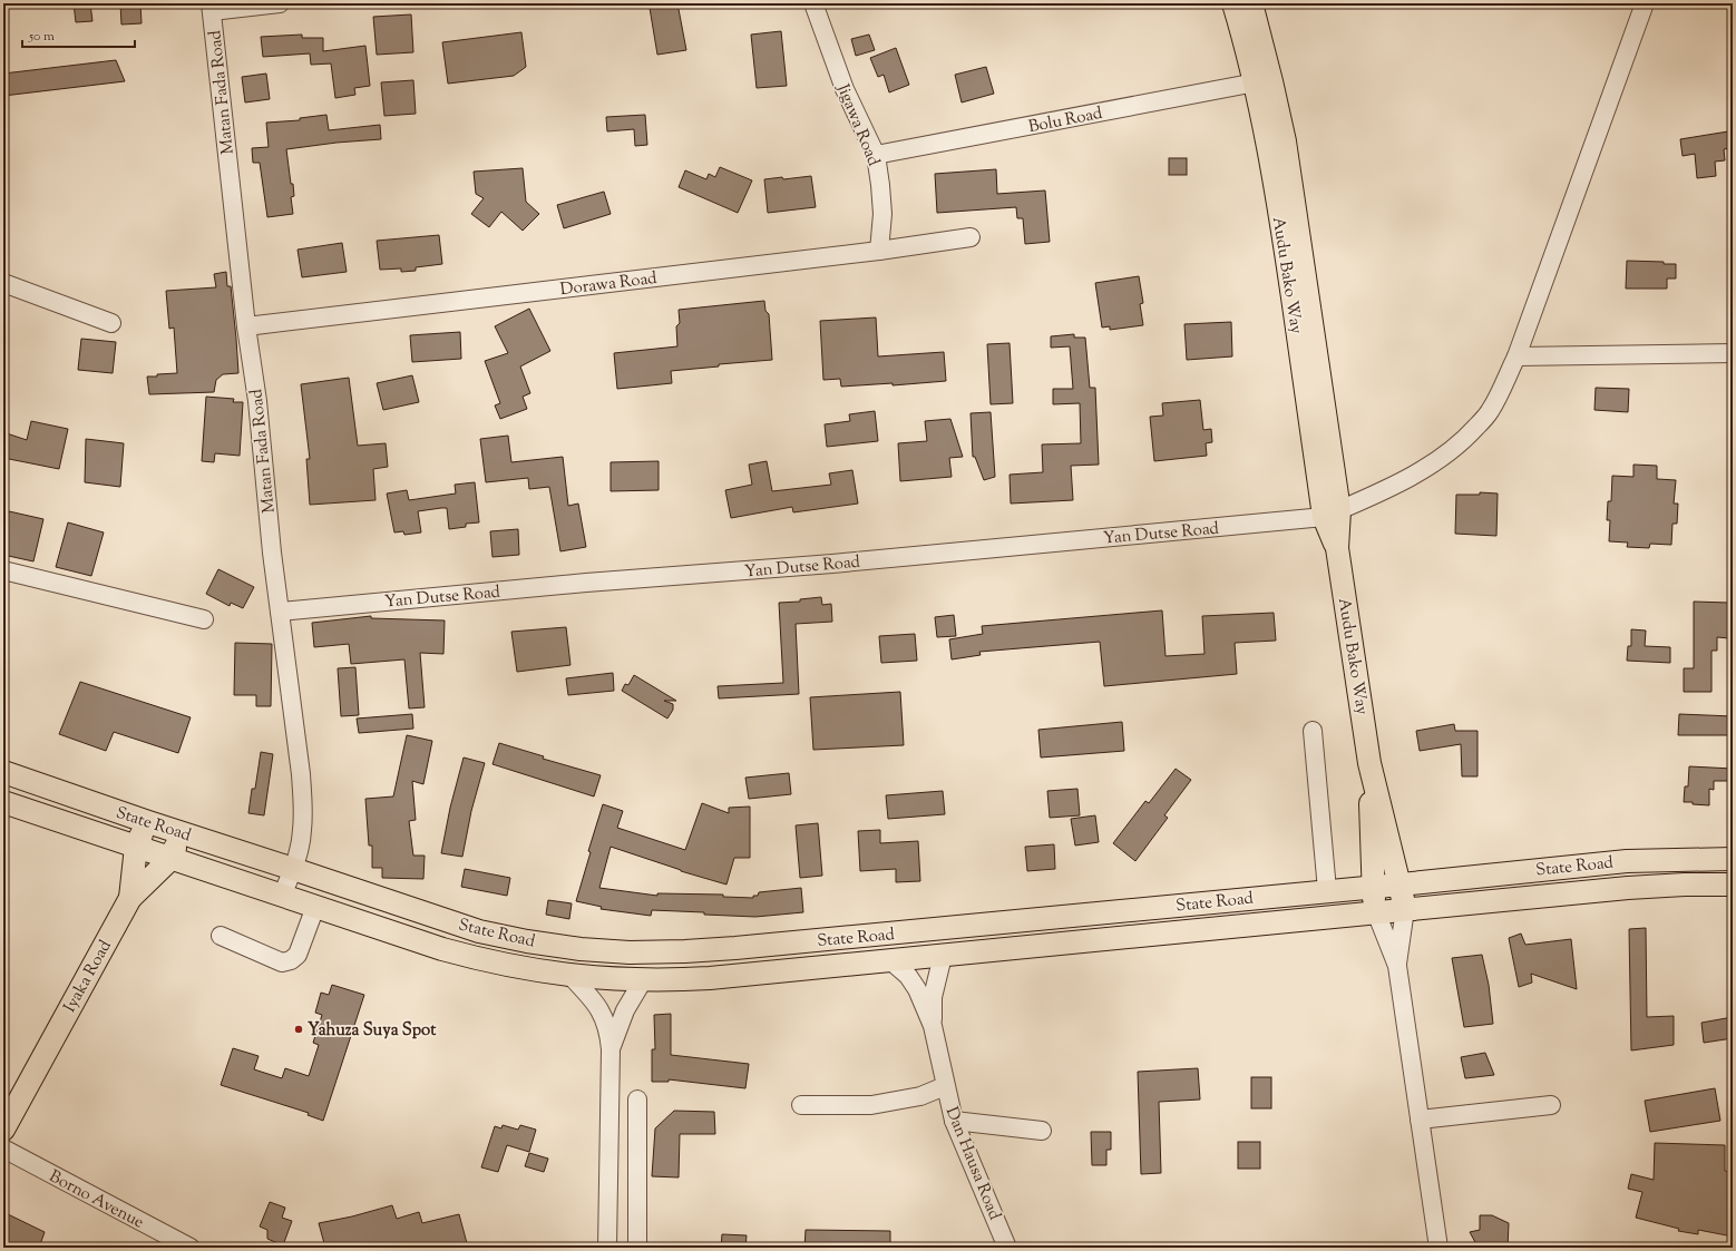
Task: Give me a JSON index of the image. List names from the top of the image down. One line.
{"streets":{"main road":["Audu Bako Way","State Road","Iyaka Road"],"street":["Matan Fada Road","Bolu Road","Jigawa Road","Dorawa Road","Yan Dutse Road","Dan Hausa Road","Borno Avenue"]},"crossings":[["Matan Fada Road","Dorawa Road"],["Matan Fada Road","Yan Dutse Road"],["Matan Fada Road","State Road"],["Bolu Road","Jigawa Road"],["Bolu Road","Audu Bako Way"],["Jigawa Road","Dorawa Road"],["Audu Bako Way","Yan Dutse Road"],["Audu Bako Way","State Road"],["State Road","Iyaka Road"],["State Road","Dan Hausa Road"]],"places":["Yahuza Suya Spot"],"scale_bar":"50 m"}
